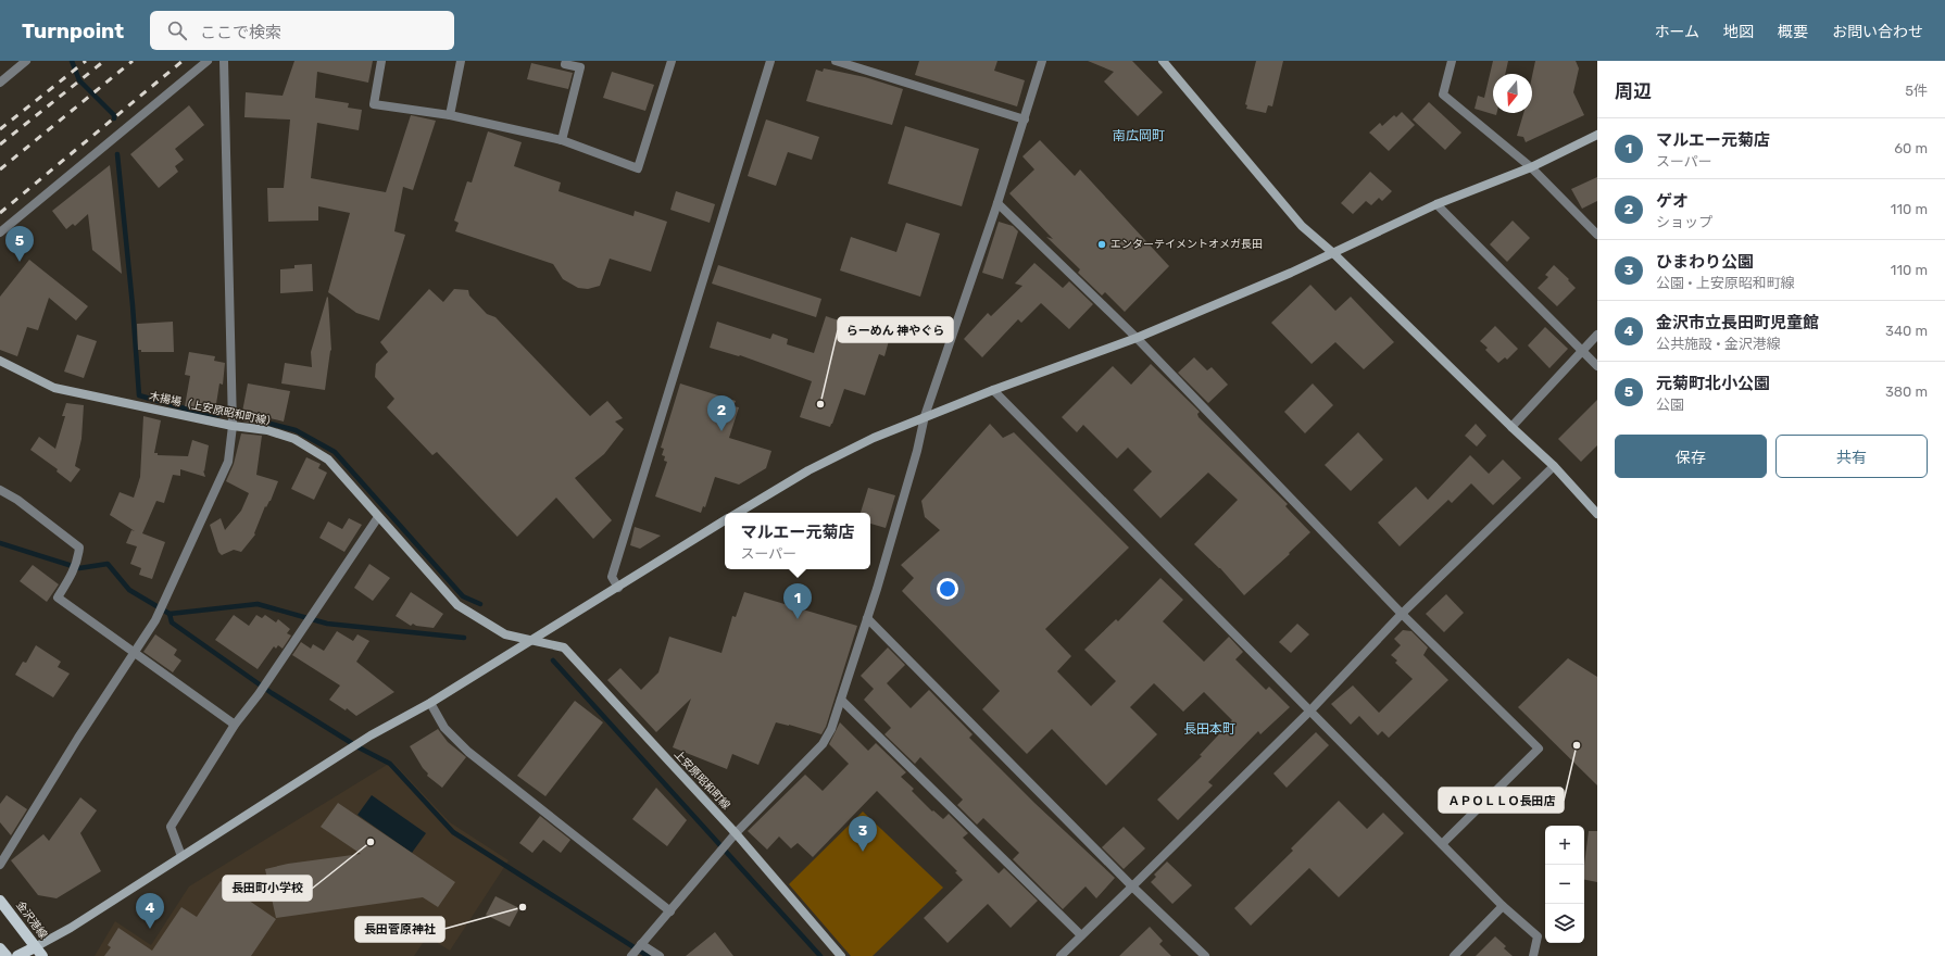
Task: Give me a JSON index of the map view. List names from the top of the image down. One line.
{"streets":{"main road":["金沢港線"],"street":["木揚場（上安原昭和町線）","上安原昭和町線"]},"crossings":[["木揚場（上安原昭和町線）","上安原昭和町線"]],"districts":["南広岡町","長田本町"],"places":["エンターテイメントオメガ長田","らーめん 神やぐら","ＡＰＯＬＬＯ長田店","長田町小学校","長田菅原神社"],"north":"bottom","page":{"header":"Turnpoint","search":"ここで検索","nav":["ホーム","地図","概要","お問い合わせ"],"heading":["周辺","5件"],"list":[{"mark":"1","name":"マルエー元菊店","note":"スーパー","value":"60 m"},{"mark":"2","name":"ゲオ","note":"ショップ","value":"110 m"},{"mark":"3","name":"ひまわり公園","note":"公園 · 上安原昭和町線","value":"110 m"},{"mark":"4","name":"金沢市立長田町児童館","note":"公共施設 · 金沢港線","value":"340 m"},{"mark":"5","name":"元菊町北小公園","note":"公園","value":"380 m"}],"pins":["5","2","1","3","4"],"buttons":["保存","共有"],"popup":["マルエー元菊店","スーパー"],"map_buttons":["+","−"]}}
